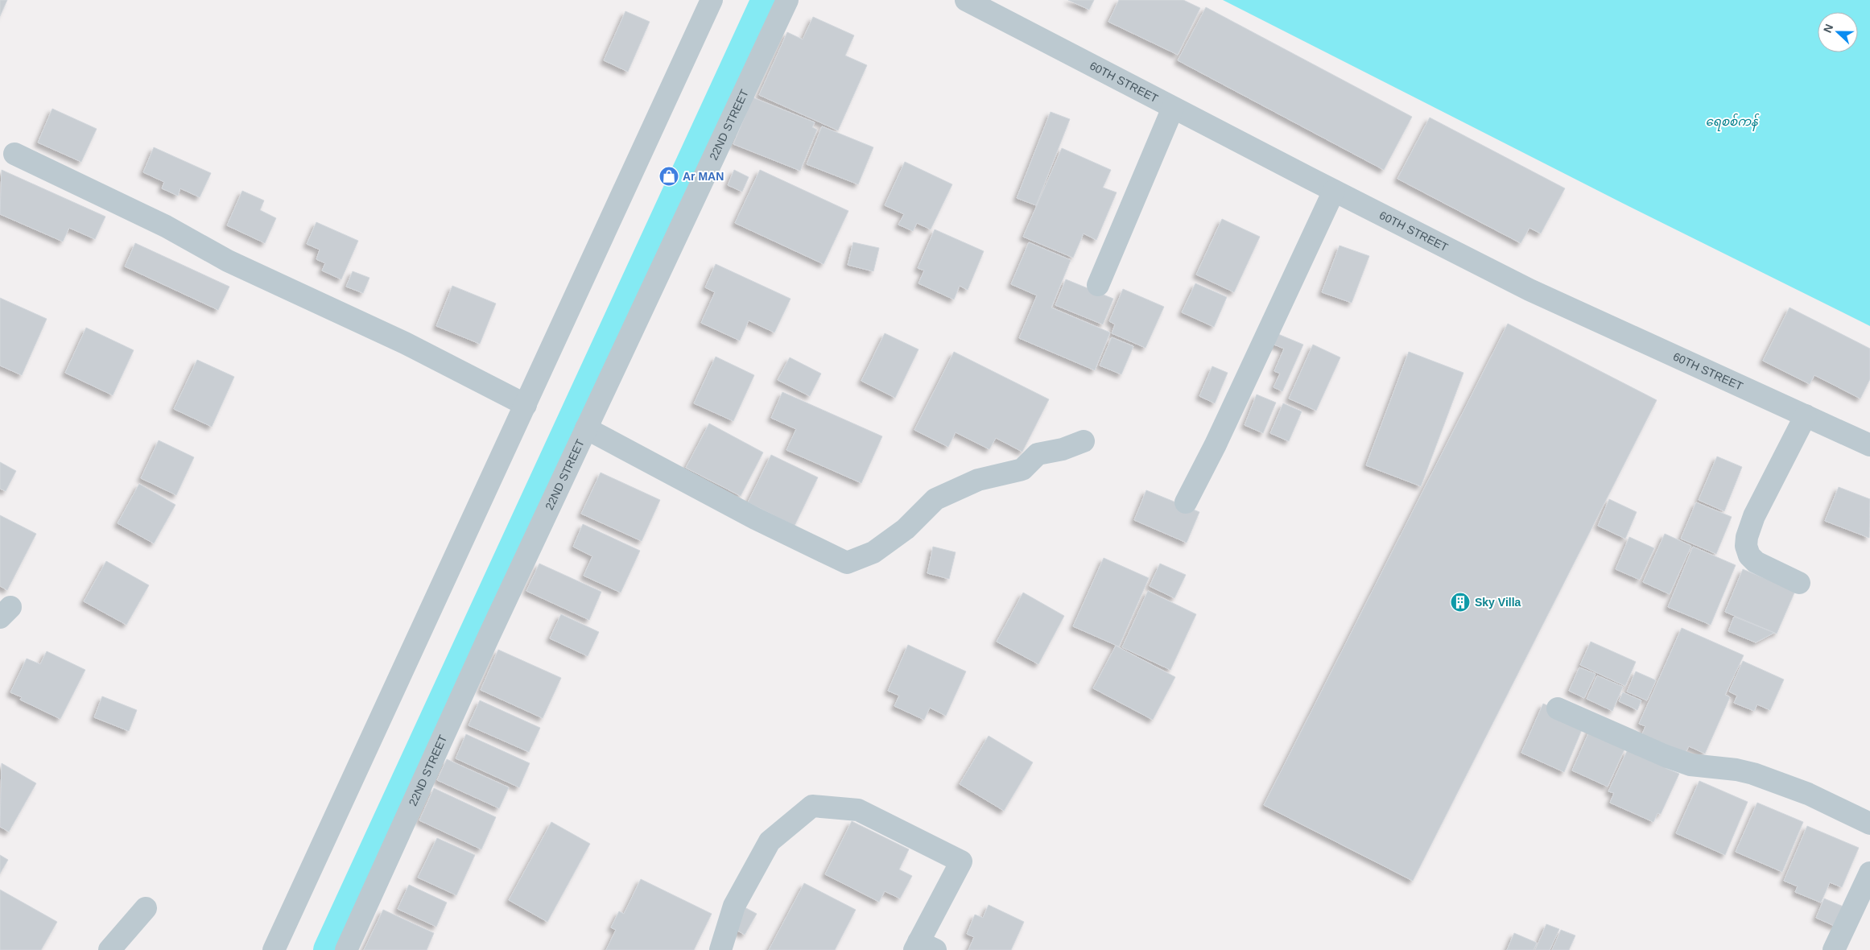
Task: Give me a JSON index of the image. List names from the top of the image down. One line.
{"streets":{"street":["60TH STREET","22ND STREET"]},"water":["ရေစစ်ကန်"],"places":{"shop":["Ar MAN"],"building":["Sky Villa"]},"north":"left"}
